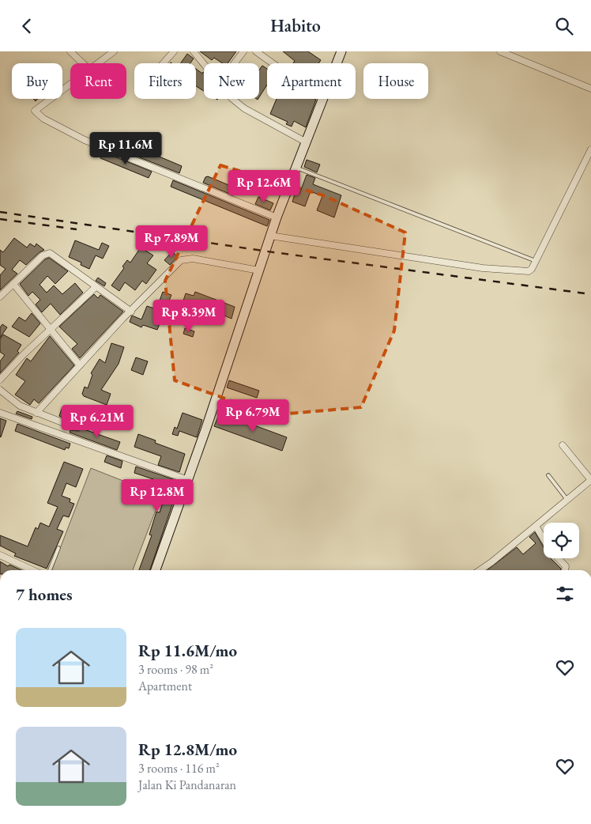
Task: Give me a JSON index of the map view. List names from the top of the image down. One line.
{"page":{"header":"Habito","chip":["Buy","Rent","Filters","New","Apartment","House"],"price":["Rp 11.6M","Rp 12.6M","Rp 7.89M","Rp 8.39M","Rp 6.79M","Rp 6.21M","Rp 12.8M"],"heading":"7 homes","list":[{"name":"Rp 11.6M/mo","note":"3 rooms · 98 m² · Apartment"},{"name":"Rp 12.8M/mo","note":"3 rooms · 116 m² · Jalan Ki Pandanaran"}]}}
